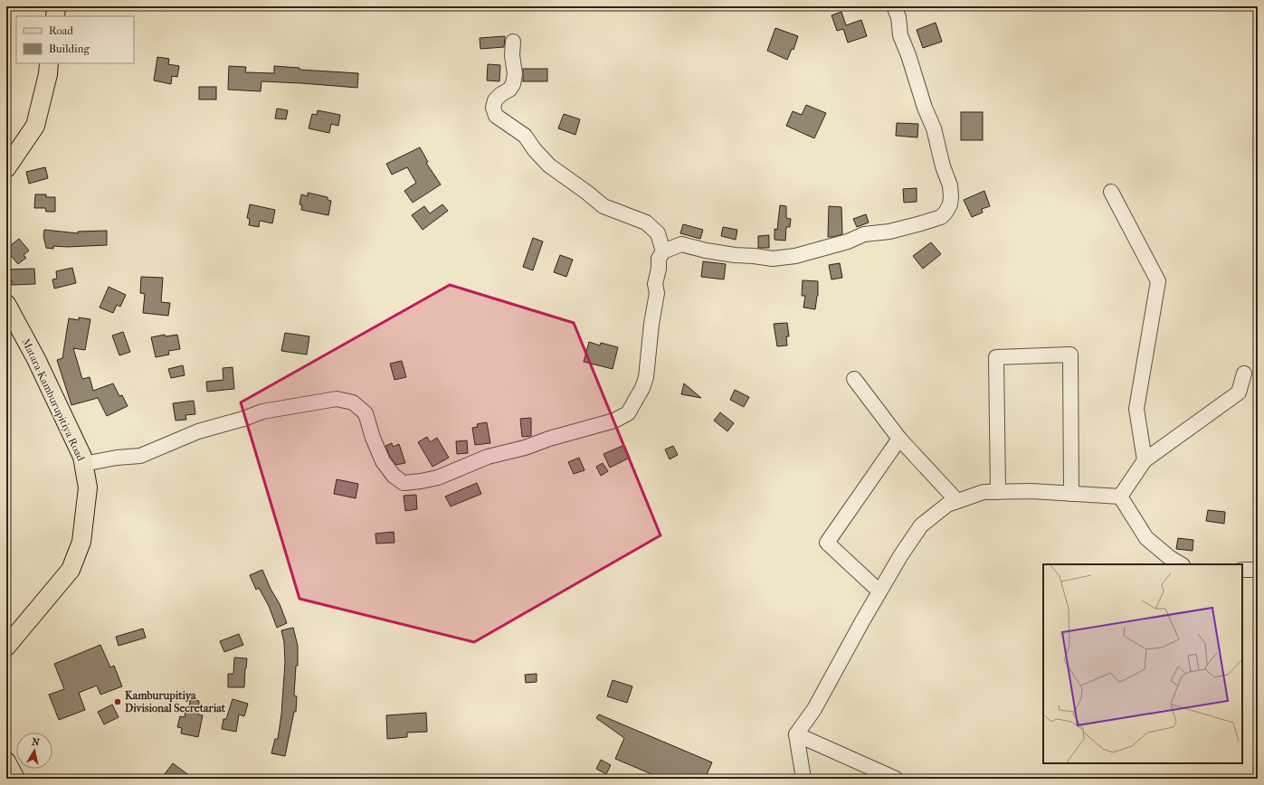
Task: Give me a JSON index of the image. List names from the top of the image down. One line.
{"streets":{"main road":["Matara-Kamburupitiya Road"]},"places":["Kamburupitiya Divisional Secretariat"],"legend":["Road","Building"],"north":"top"}
